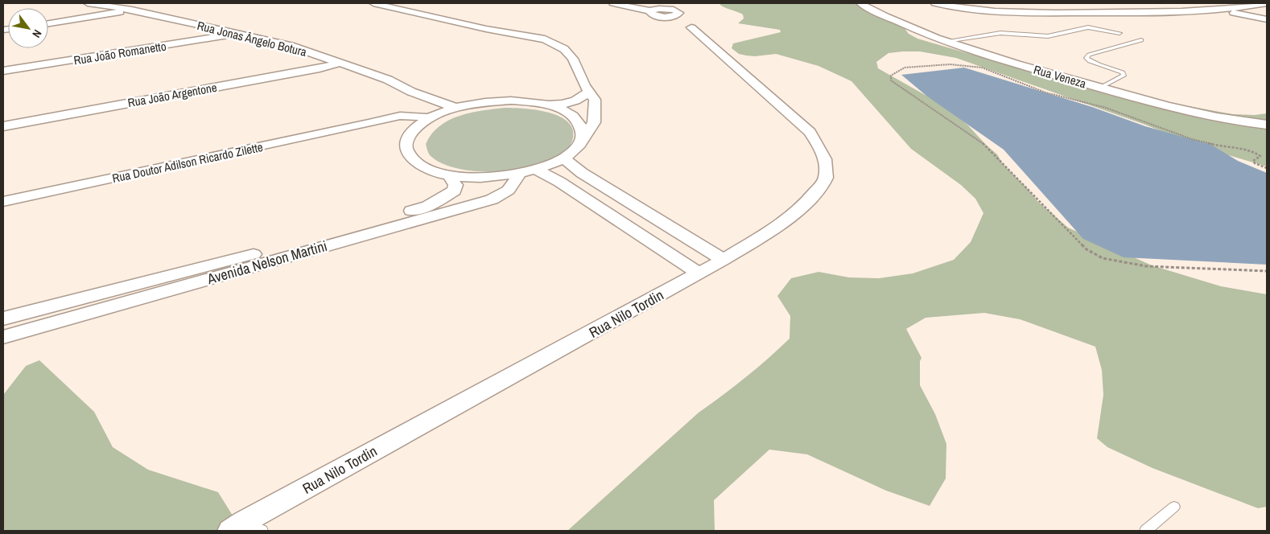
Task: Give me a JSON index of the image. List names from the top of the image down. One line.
{"streets":{"street":["Rua Jonas Ângelo Botura","Rua João Romanetto","Rua Veneza","Rua João Argentone","Rua Doutor Adilson Ricardo Zilette","Avenida Nelson Martini","Rua Nilo Tordin"]},"crossings":[["Rua Jonas Ângelo Botura","Rua João Romanetto"],["Rua Jonas Ângelo Botura","Rua João Argentone"],["Rua Jonas Ângelo Botura","Rua Doutor Adilson Ricardo Zilette"]],"north":"bottom right"}
